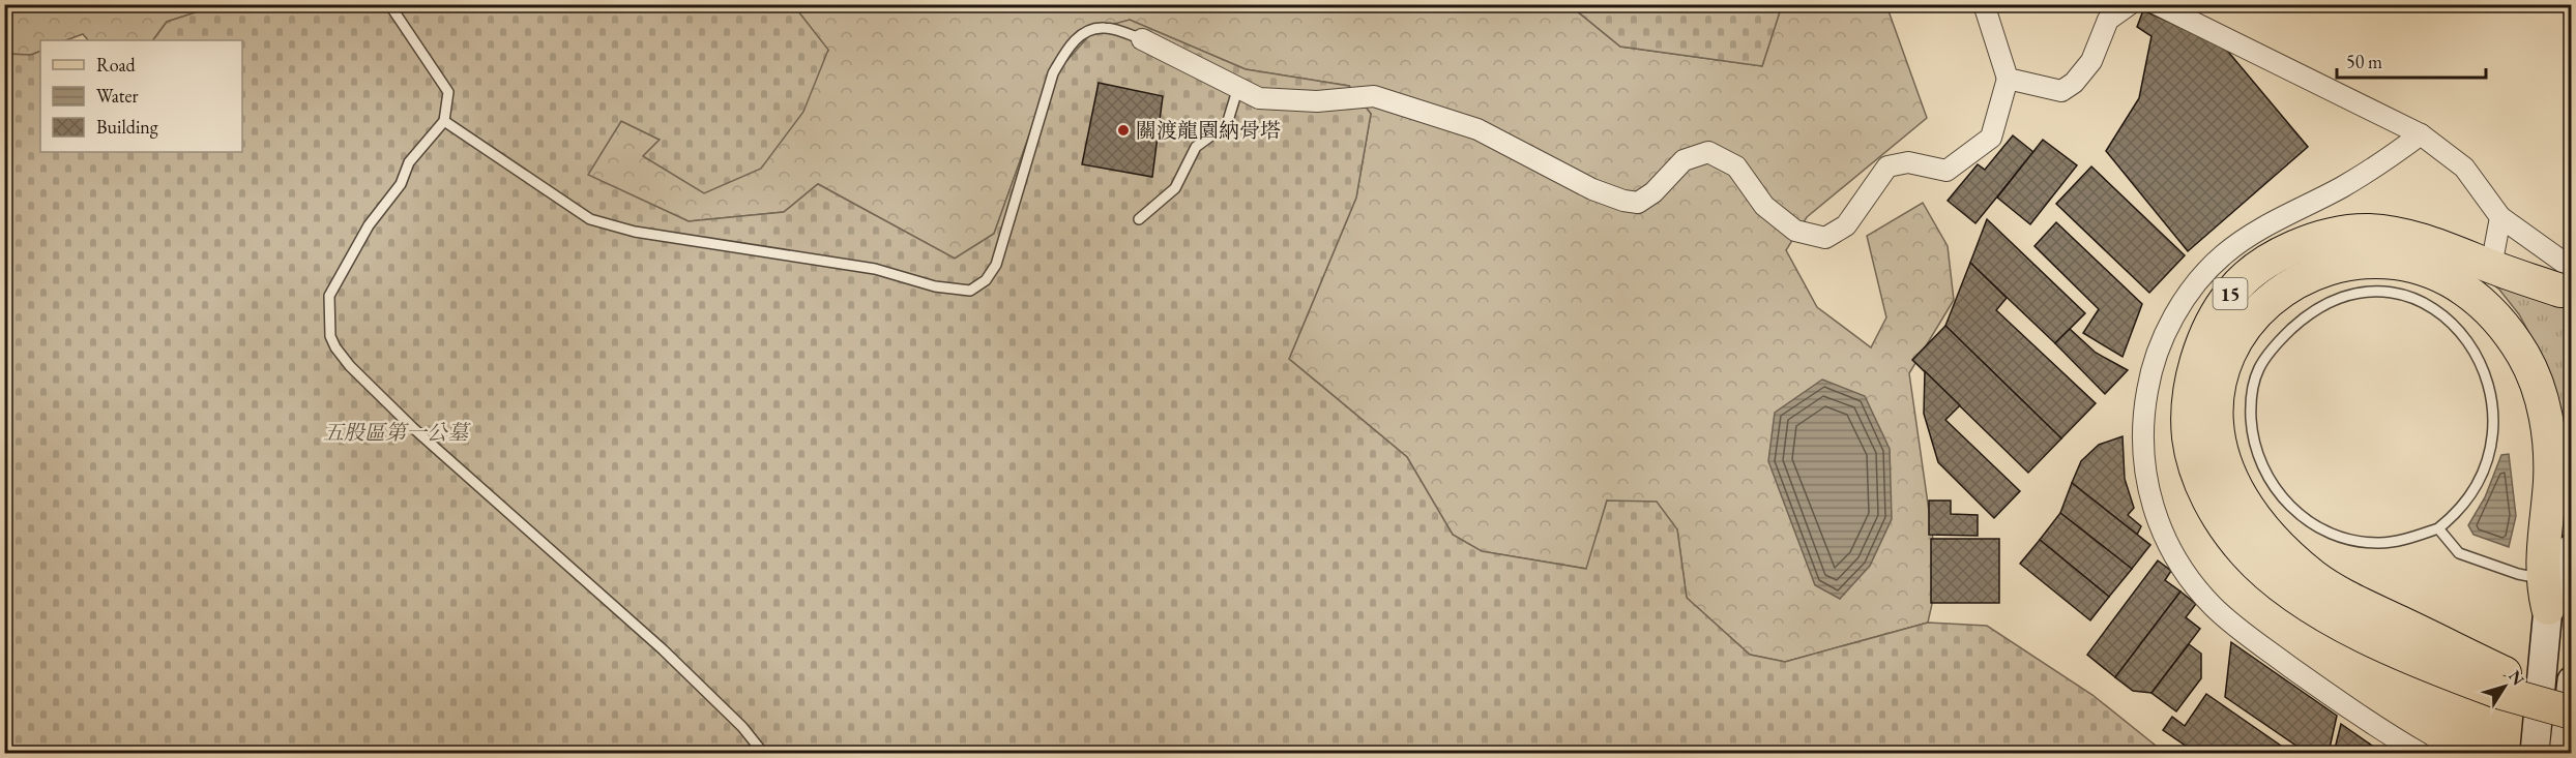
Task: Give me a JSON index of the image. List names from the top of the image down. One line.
{"streets":{"main road":["15"]},"parks":["五股區第一公墓"],"places":["關渡龍園納骨塔"],"legend":["Road","Water","Building"],"scale_bar":"50 m","north":"top right"}
